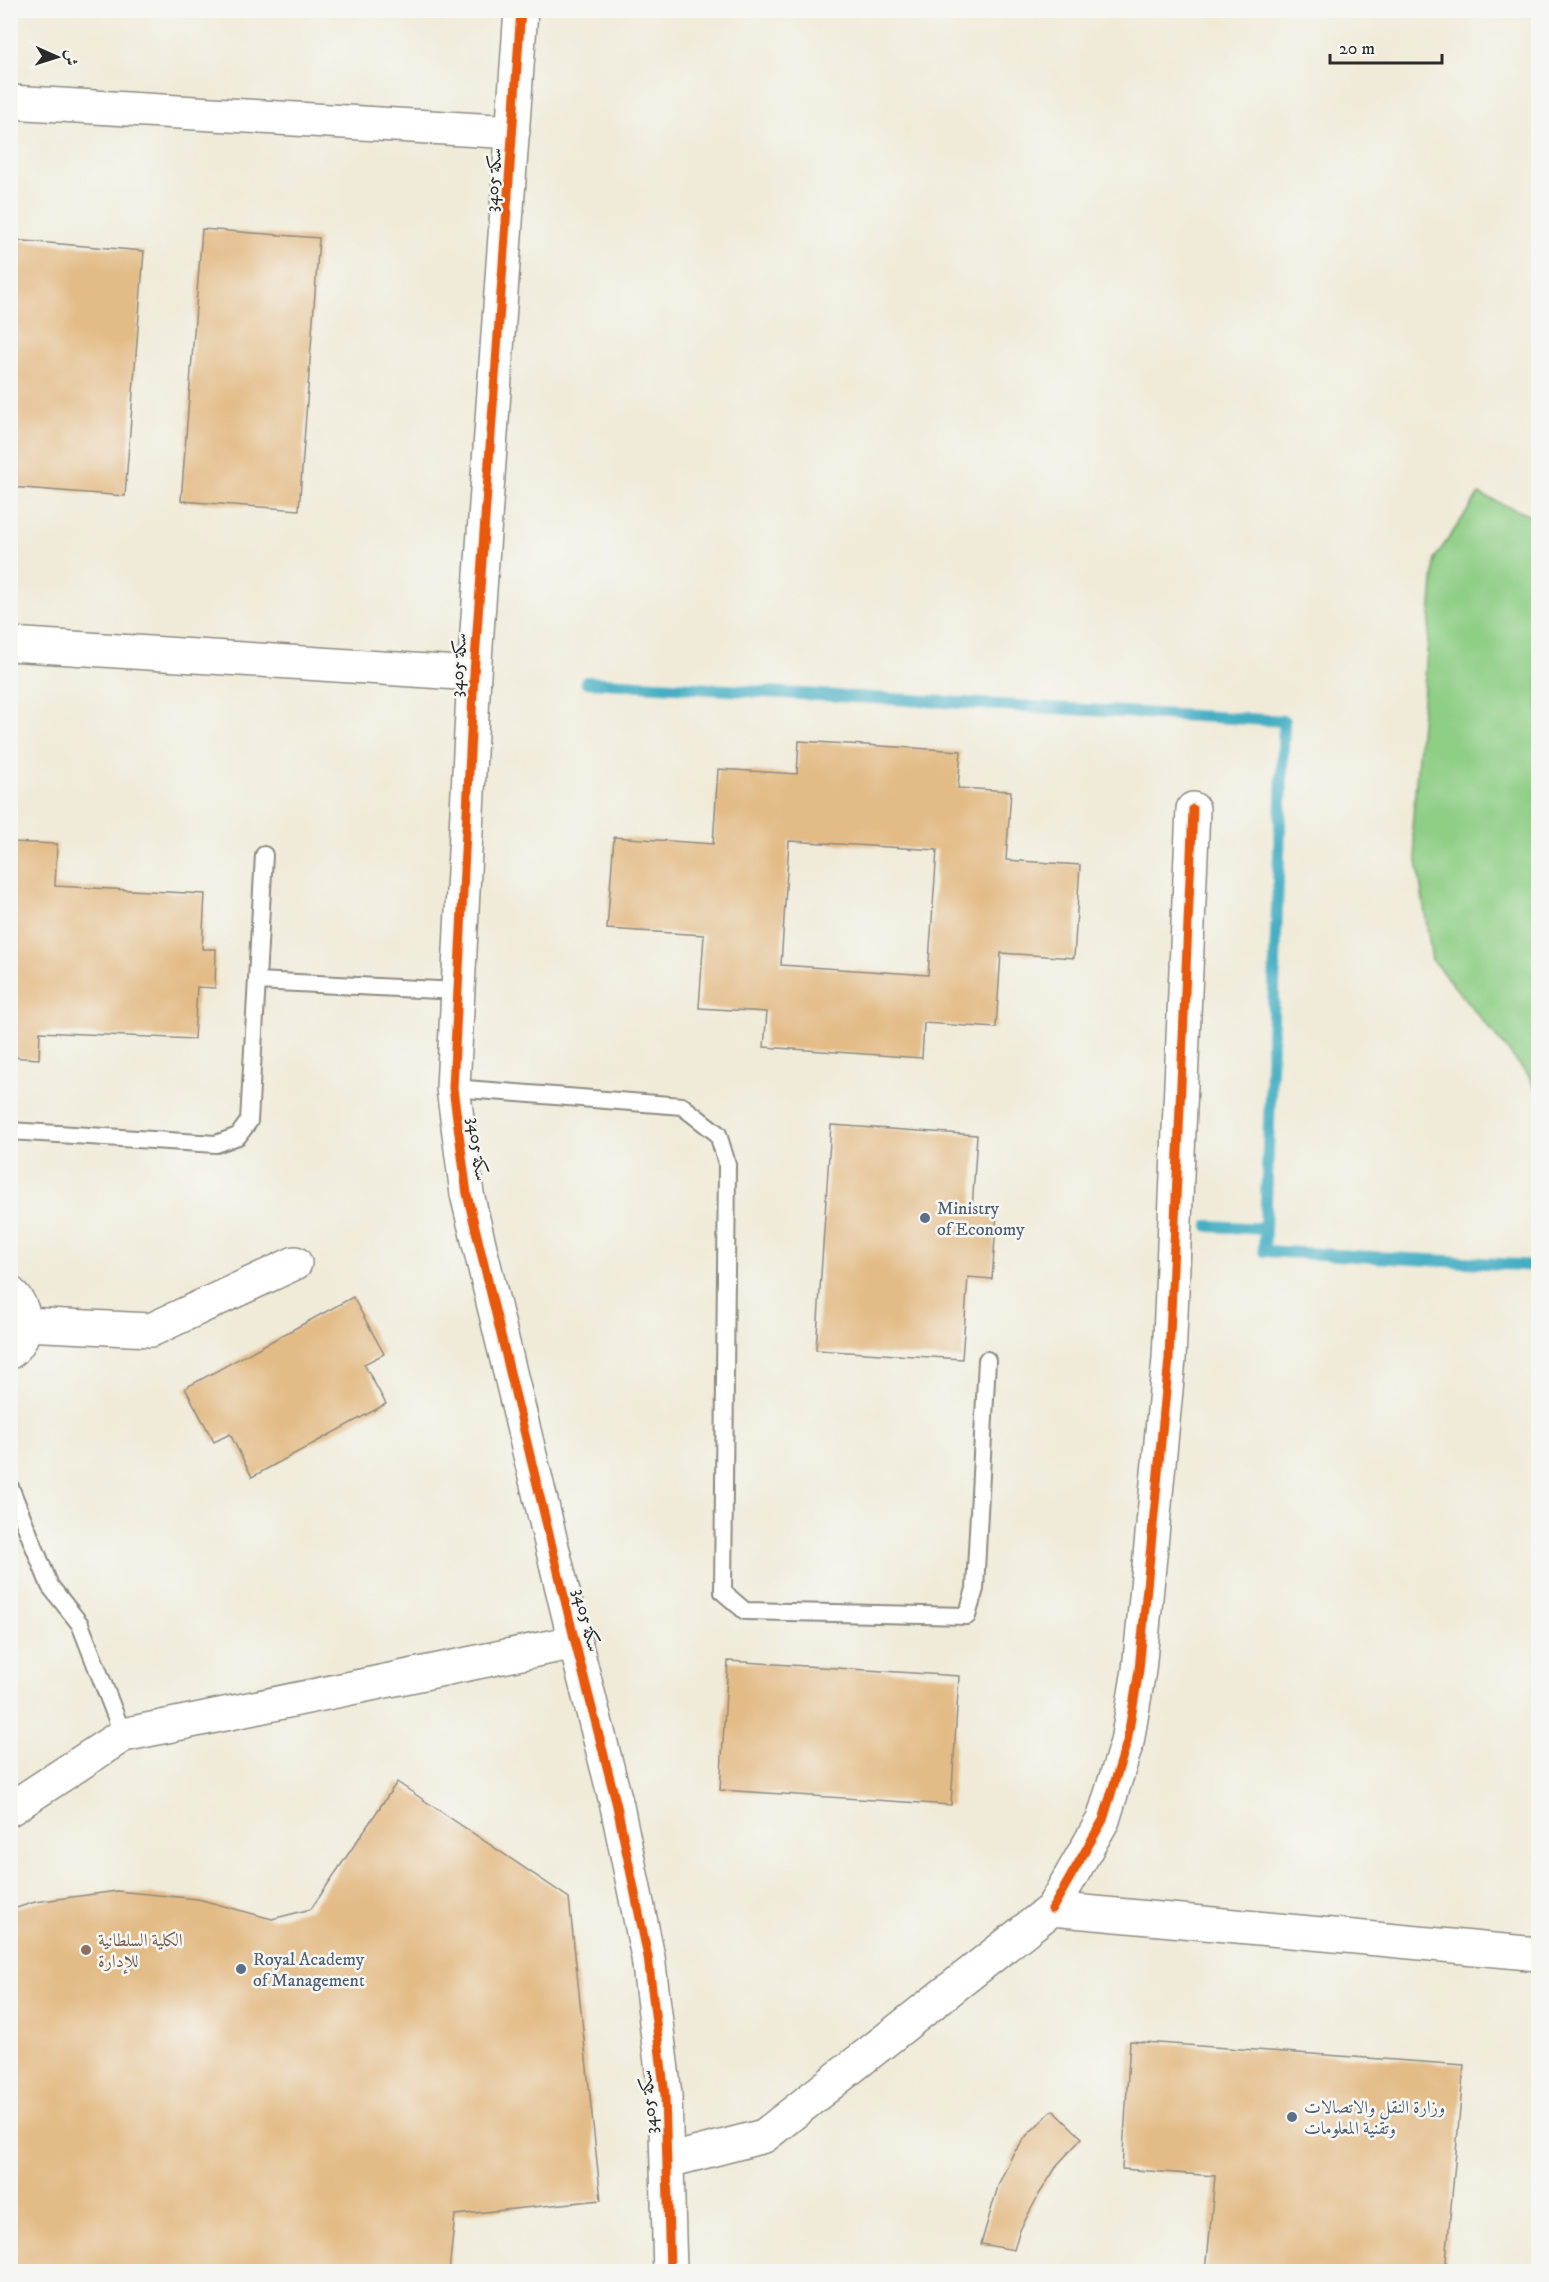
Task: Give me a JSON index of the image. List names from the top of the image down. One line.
{"streets":{"street":["سكة 3405"]},"places":["Ministry of Economy","الكلية السلطانية للإدارة","Royal Academy of Management","وزارة النقل والاتصالات وتقنية المعلومات"],"scale_bar":"20 m","north":"right"}
